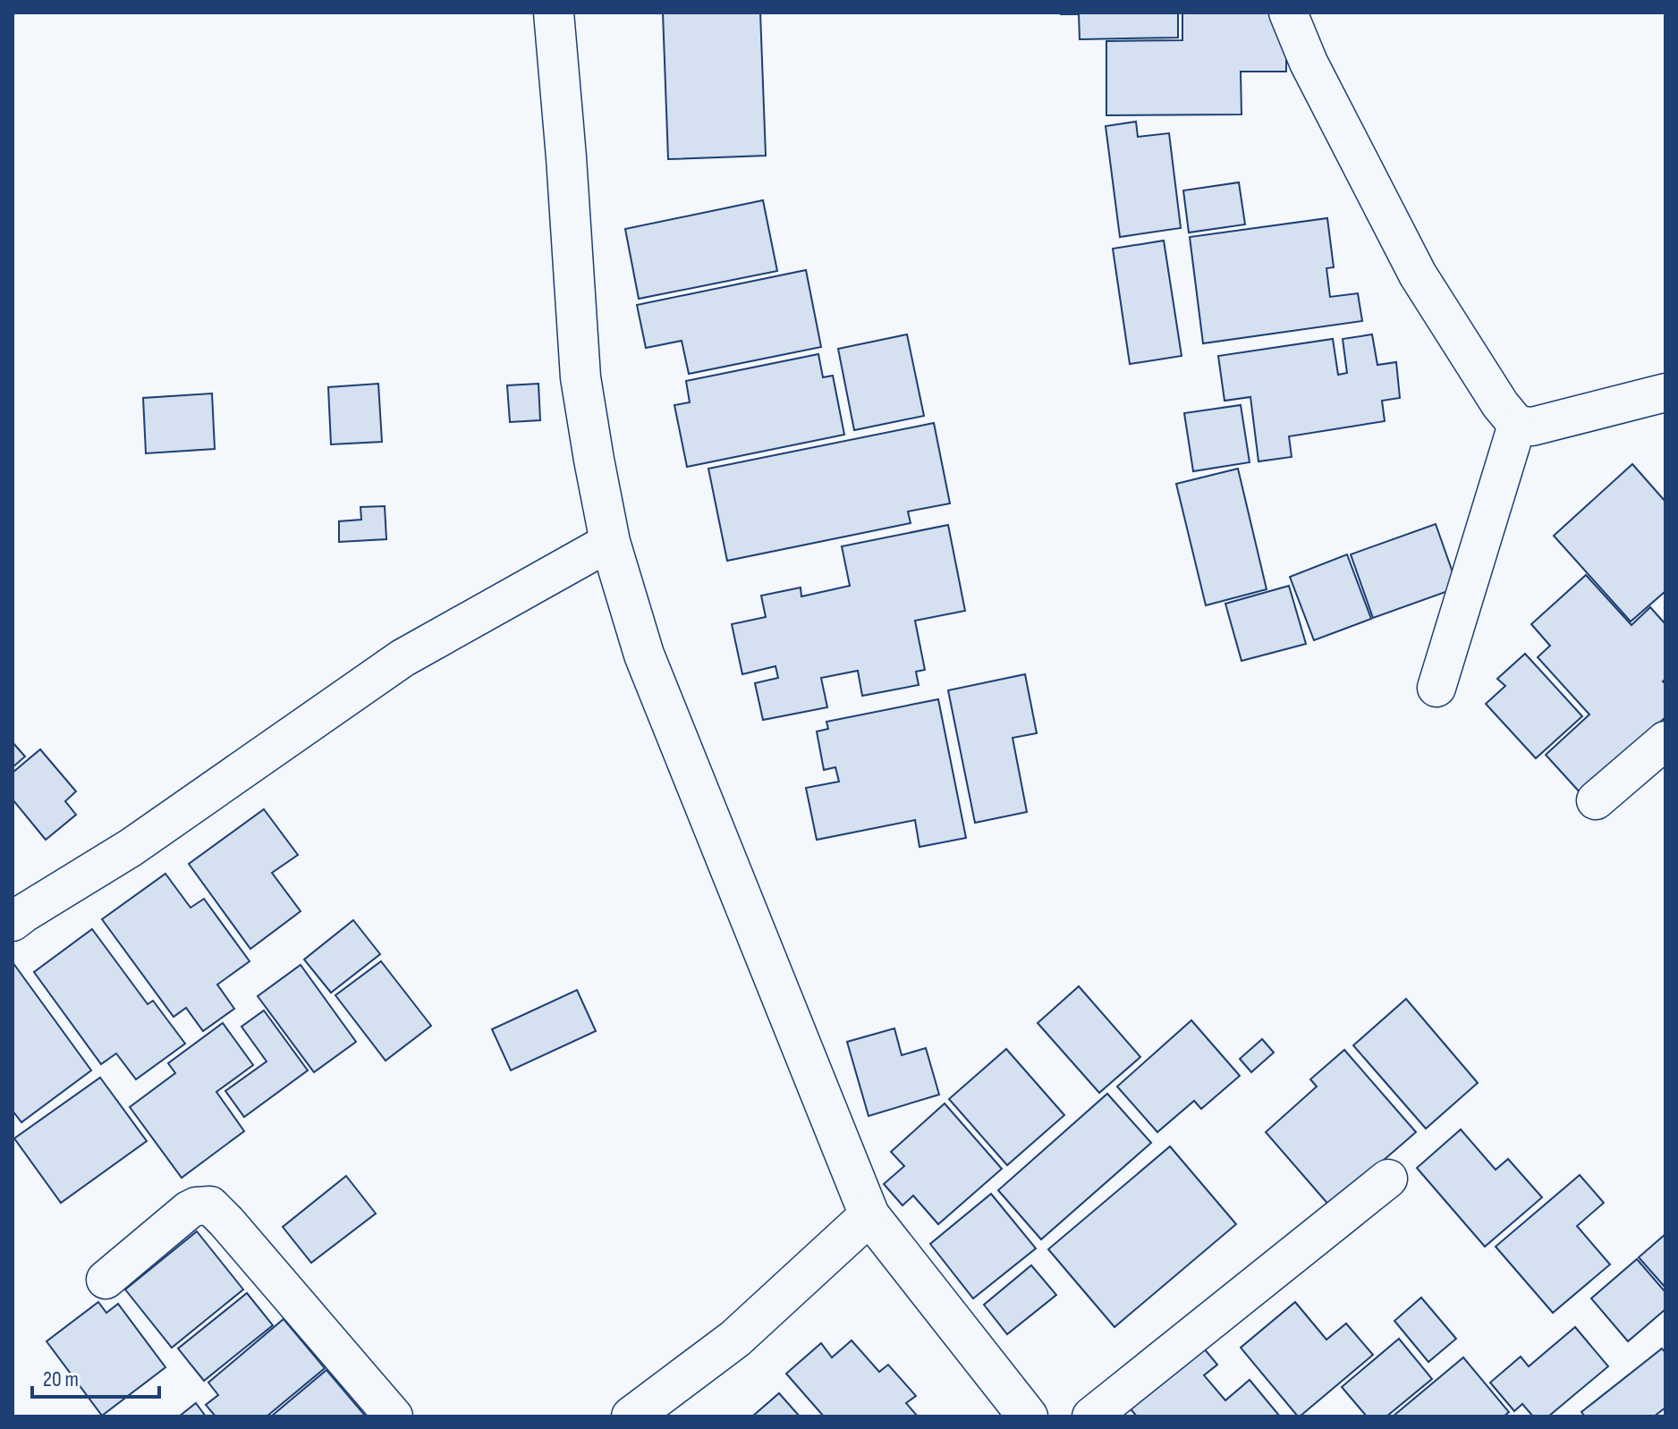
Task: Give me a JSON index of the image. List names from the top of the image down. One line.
{"scale_bar":"20 m"}
